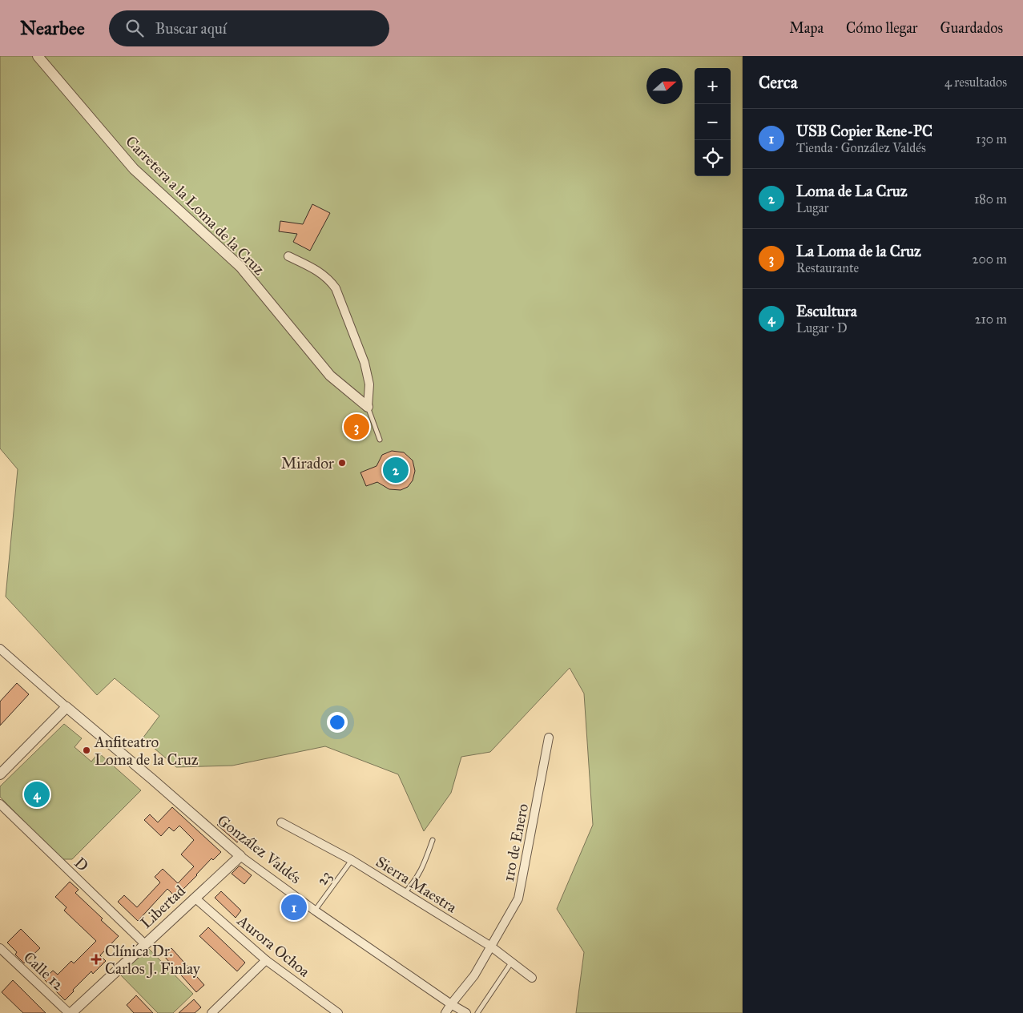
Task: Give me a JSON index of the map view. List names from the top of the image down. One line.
{"streets":{"street":["Carretera a la Loma de la Cruz","1ro de Enero","González Valdés","D","Sierra Maestra","Libertad","Aurora Ochoa","Calle 12"],"lane":["23"]},"crossings":[["1ro de Enero","González Valdés"],["1ro de Enero","Sierra Maestra"],["González Valdés","23"],["González Valdés","Libertad"],["D","Libertad"],["23","Sierra Maestra"],["Libertad","Aurora Ochoa"],["Libertad","Calle 12"]],"places":{"other":["Mirador","Anfiteatro Loma de la Cruz"],"health":["Clínica Dr. Carlos J. Finlay"]},"north":"right","page":{"header":"Nearbee","search":"Buscar aquí","nav":["Mapa","Cómo llegar","Guardados"],"heading":["Cerca","4 resultados"],"map_buttons":["+","−"],"list":[{"mark":"1","name":"USB Copier Rene-PC","note":"Tienda · González Valdés","value":"130 m"},{"mark":"2","name":"Loma de La Cruz","note":"Lugar","value":"180 m"},{"mark":"3","name":"La Loma de la Cruz","note":"Restaurante","value":"200 m"},{"mark":"4","name":"Escultura","note":"Lugar · D","value":"210 m"}],"pins":["3","2","4","1"]}}
